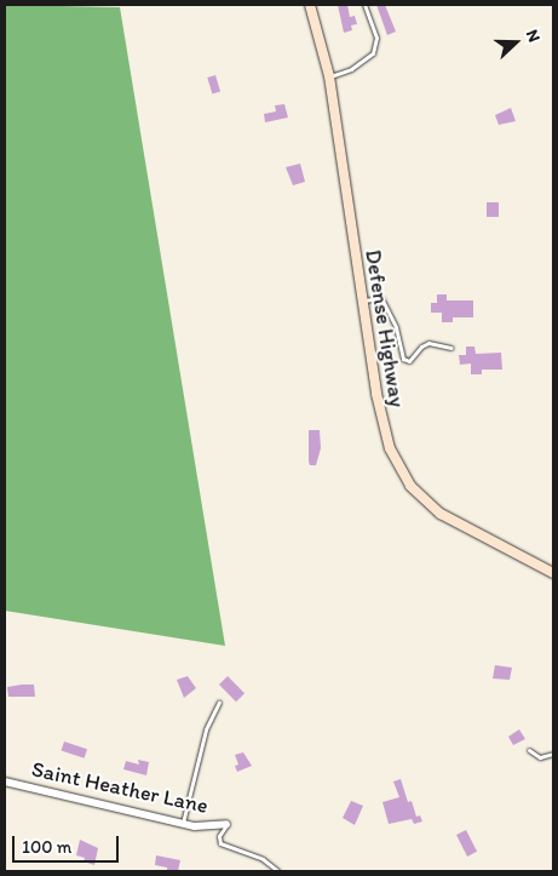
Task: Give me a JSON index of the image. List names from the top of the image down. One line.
{"streets":{"main road":["Defense Highway"],"street":["Saint Heather Lane"]},"scale_bar":"100 m","north":"right"}
